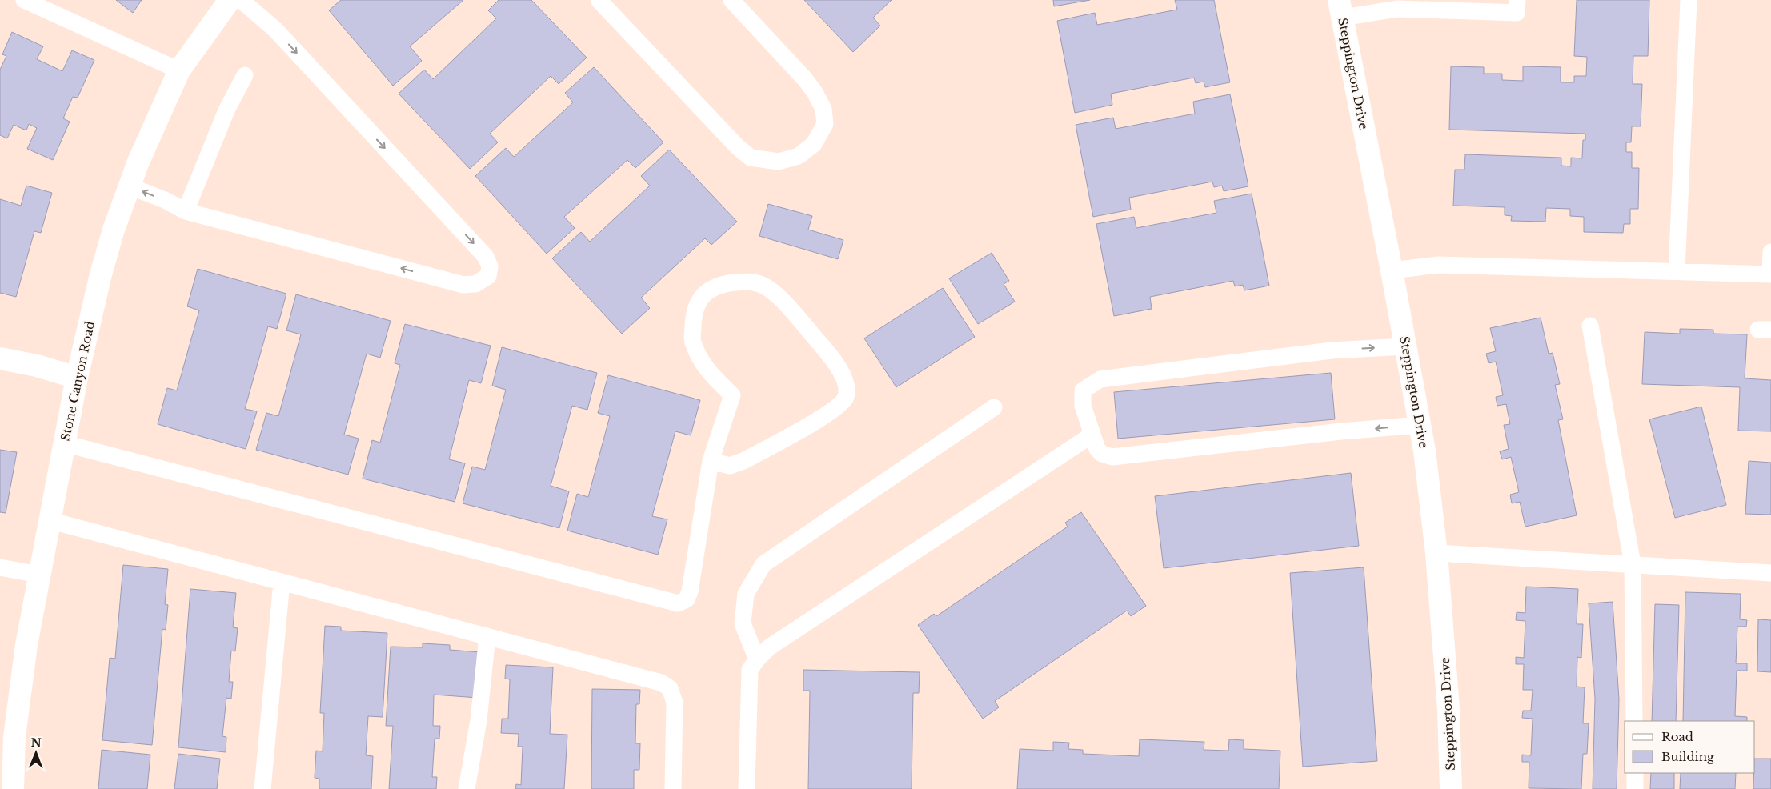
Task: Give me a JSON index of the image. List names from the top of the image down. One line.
{"streets":{"street":["Steppington Drive","Stone Canyon Road"]},"legend":["Road","Building"],"north":"top"}
